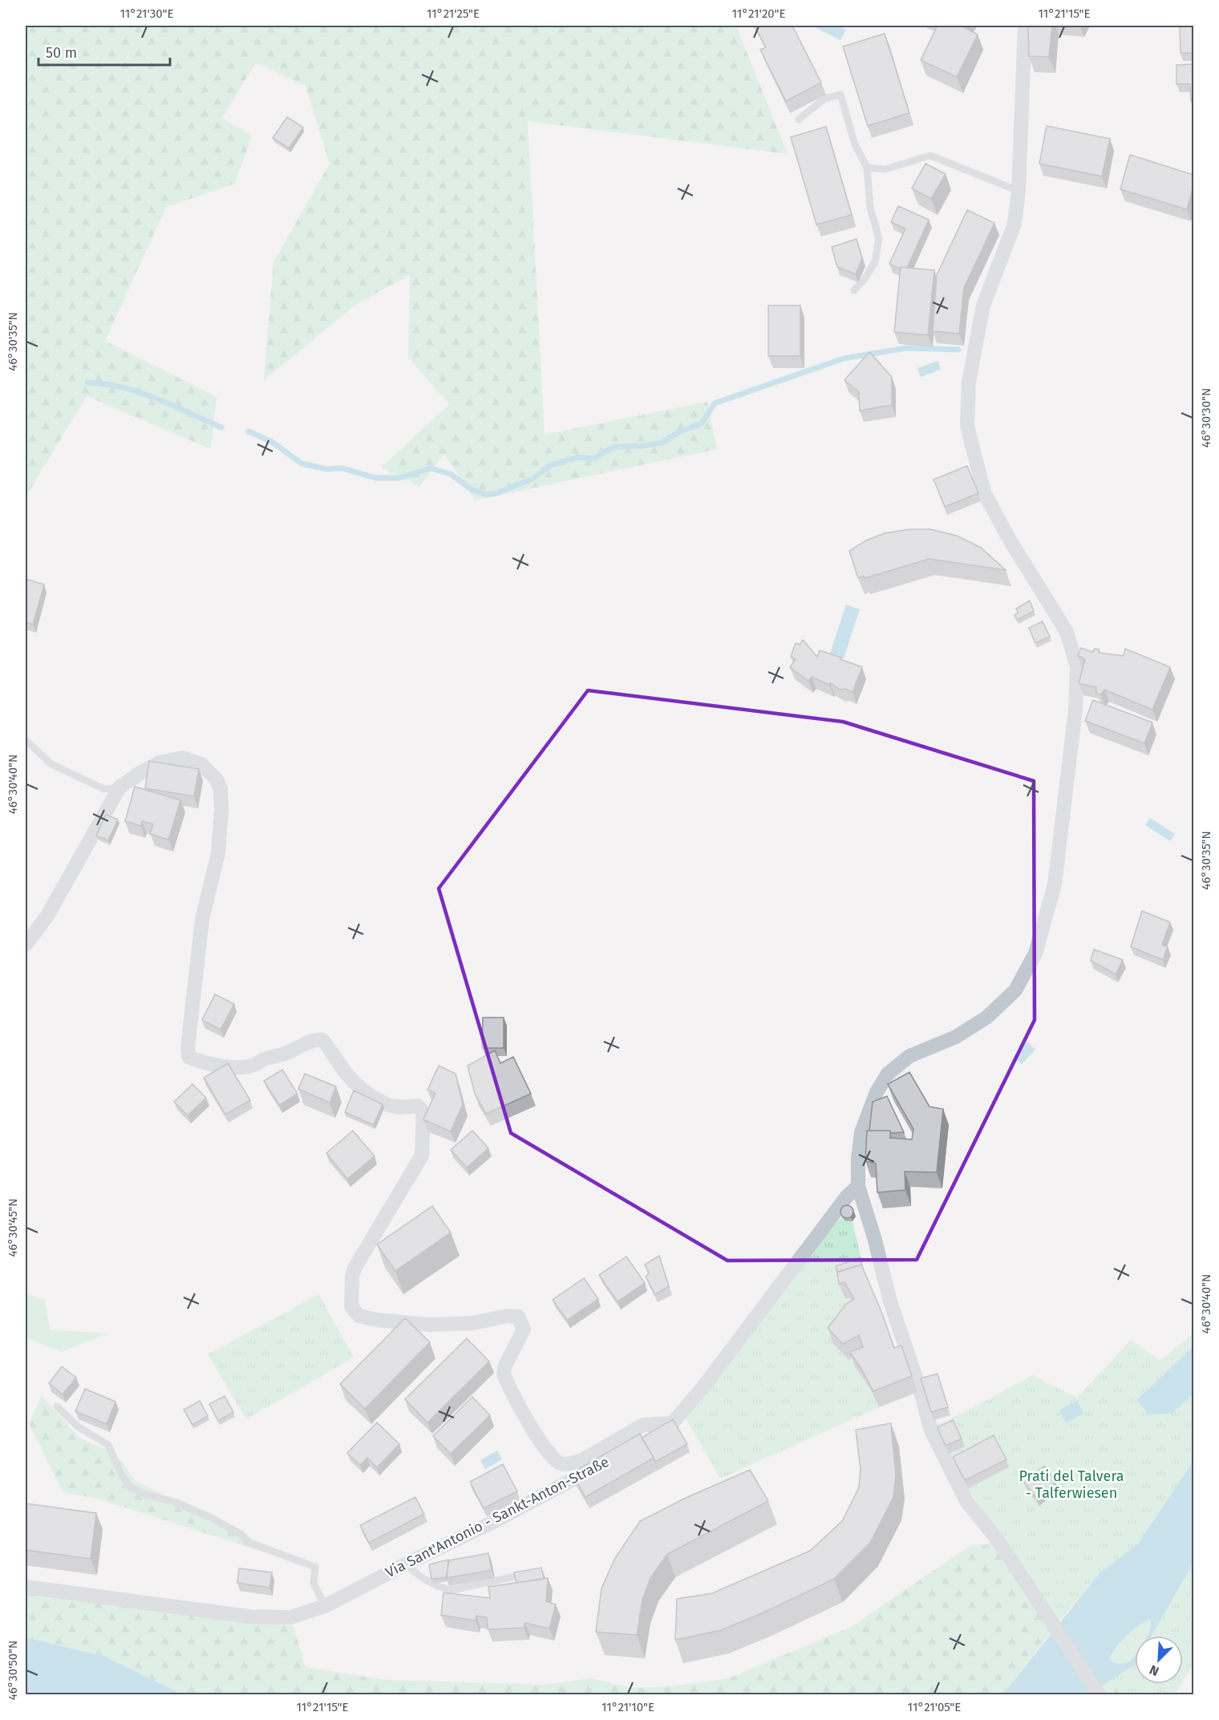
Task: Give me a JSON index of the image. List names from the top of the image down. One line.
{"streets":{"street":["Via Sant'Antonio - Sankt-Anton-Straße"]},"parks":["Prati del Talvera - Talferwiesen"],"scale_bar":"50 m","north":"bottom left","coordinates":["11°21'30\"E","11°21'25\"E","11°21'20\"E","11°21'15\"E","46°30'35\"N","46°30'30\"N","46°30'40\"N","46°30'45\"N","46°30'50\"N","11°21'10\"E","11°21'05\"E"]}
